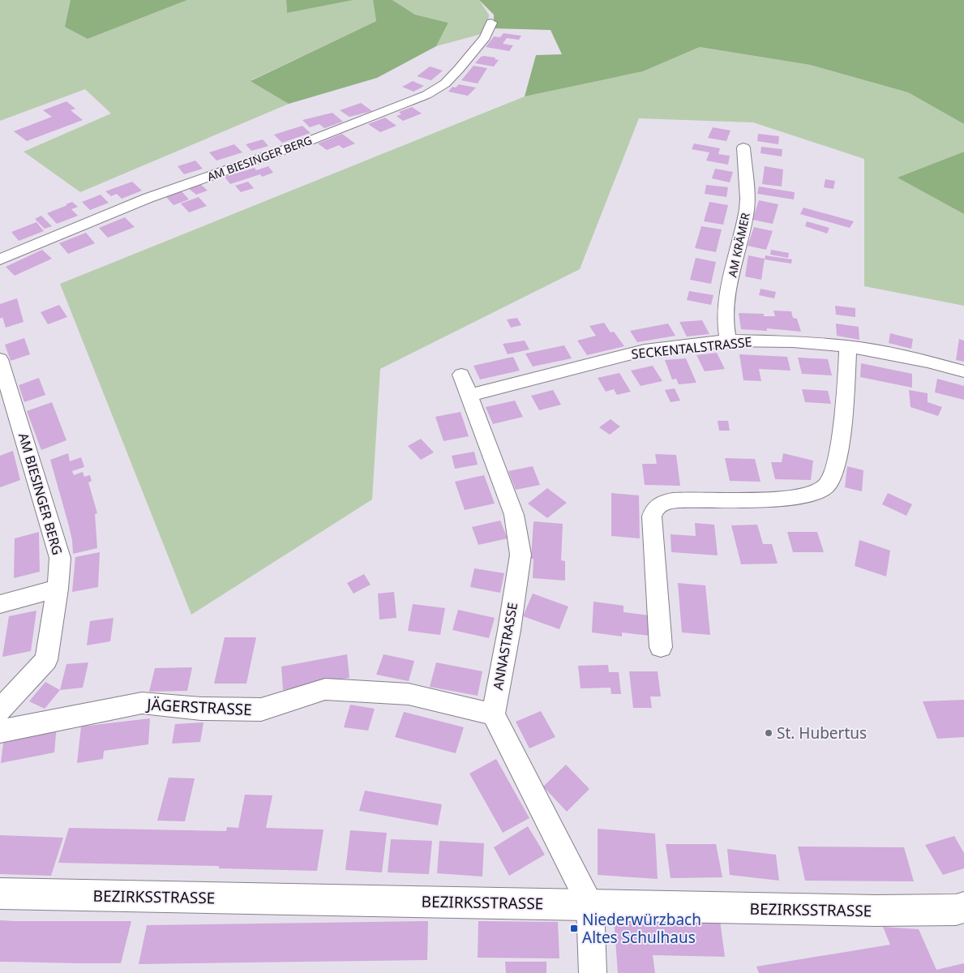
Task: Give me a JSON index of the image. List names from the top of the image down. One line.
{"streets":{"main road":["BEZIRKSSTRASSE"],"street":["AM BIESINGER BERG","AM KRÄMER","SECKENTALSTRASSE","ANNASTRASSE","JÄGERSTRASSE"]},"crossings":[["AM KRÄMER","SECKENTALSTRASSE"],["SECKENTALSTRASSE","ANNASTRASSE"],["ANNASTRASSE","JÄGERSTRASSE"]],"places":{"other":["St. Hubertus"],"transit":["Niederwürzbach Altes Schulhaus"]}}
